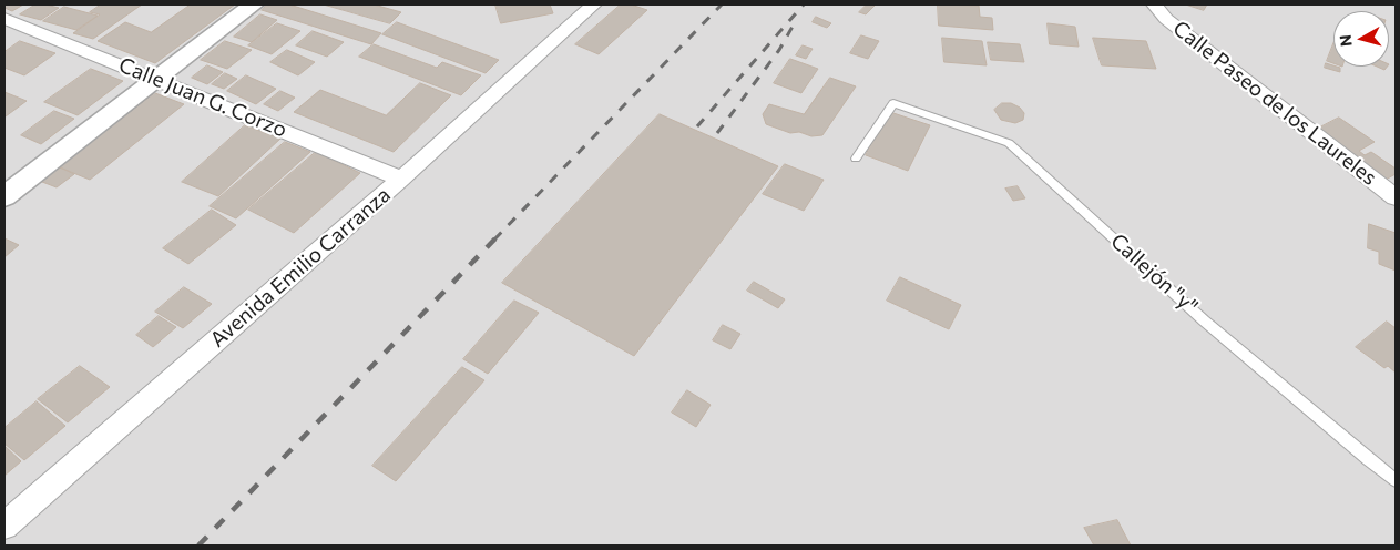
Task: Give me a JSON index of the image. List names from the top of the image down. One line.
{"streets":{"street":["Calle Juan G. Corzo","Calle Paseo de los Laureles","Avenida Emilio Carranza"],"lane":["Callejón \"y\""]},"crossings":[["Calle Juan G. Corzo","Avenida Emilio Carranza"]],"north":"left"}
